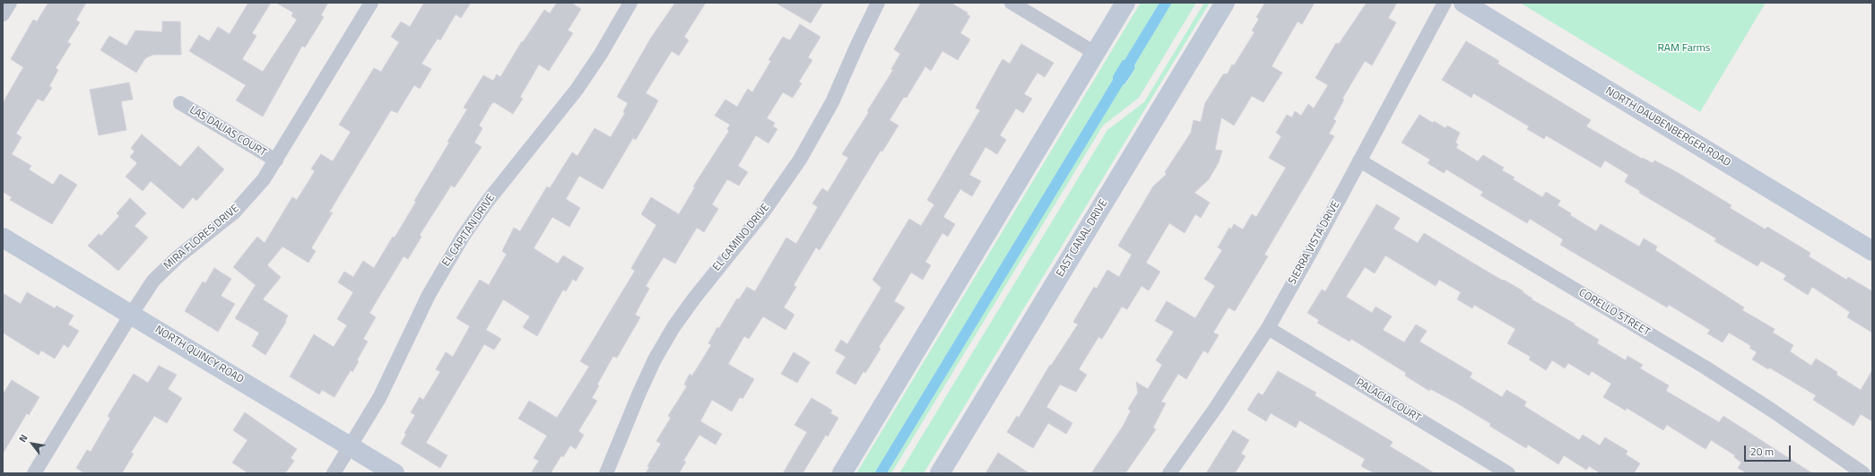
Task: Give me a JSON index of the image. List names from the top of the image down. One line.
{"streets":{"main road":["NORTH DAUBENBERGER ROAD","EAST CANAL DRIVE","NORTH QUINCY ROAD"],"street":["LAS DALIAS COURT","EL CAPITAN DRIVE","MIRA FLORES DRIVE","EL CAMINO DRIVE","SIERRA VISTA DRIVE","CORELLO STREET","PALACIA COURT"]},"crossings":[["LAS DALIAS COURT","MIRA FLORES DRIVE"],["EL CAPITAN DRIVE","NORTH QUINCY ROAD"],["MIRA FLORES DRIVE","NORTH QUINCY ROAD"],["SIERRA VISTA DRIVE","CORELLO STREET"],["SIERRA VISTA DRIVE","PALACIA COURT"]],"parks":["RAM Farms"],"scale_bar":"20 m","north":"top left"}
